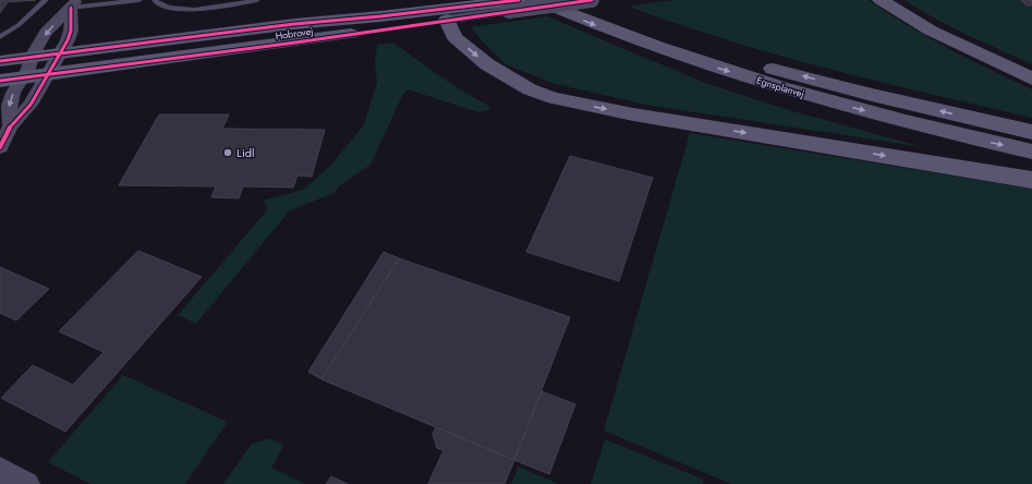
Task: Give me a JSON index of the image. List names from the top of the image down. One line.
{"streets":{"main road":["Hobrovej","Egnsplanvej"]},"places":["Lidl"]}
